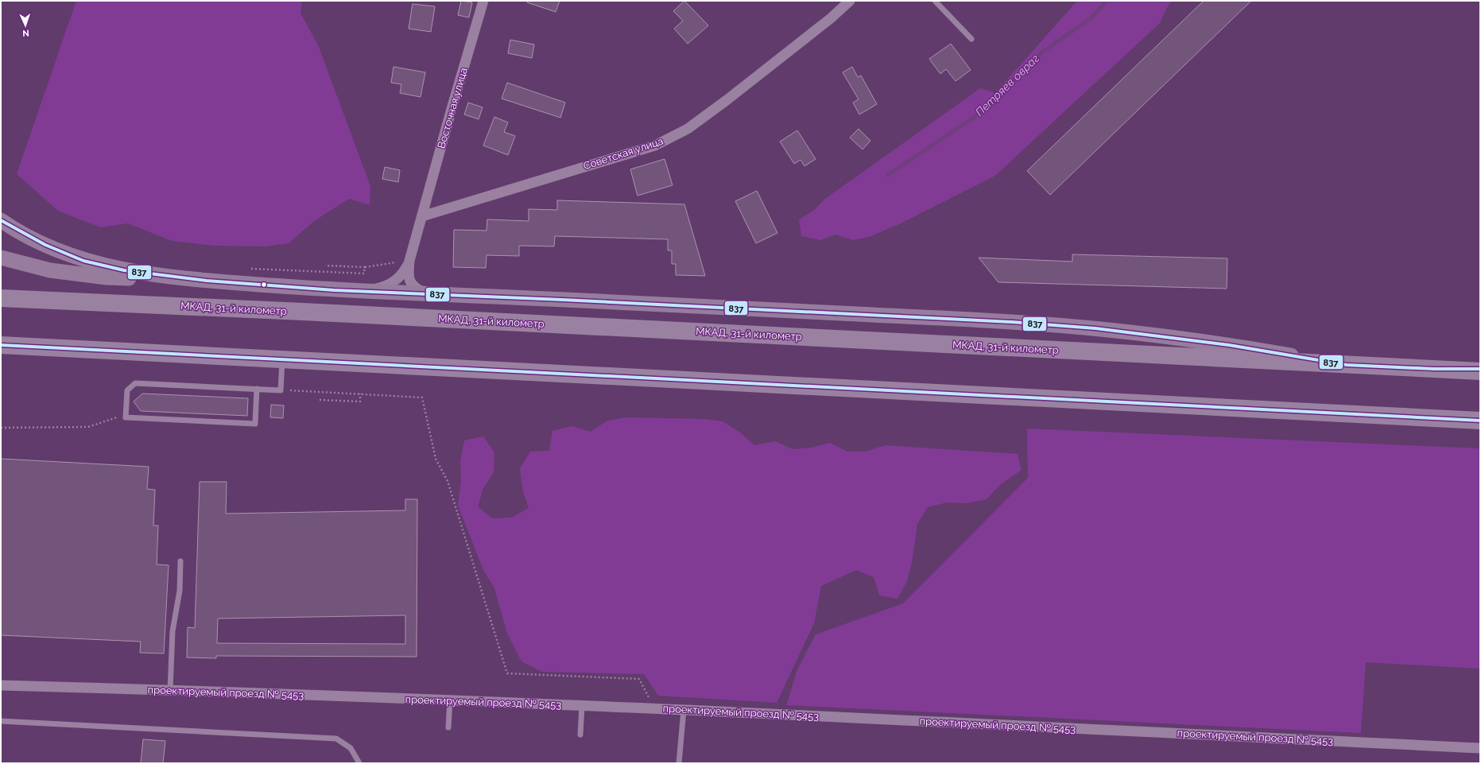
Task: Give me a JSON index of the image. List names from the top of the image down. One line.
{"streets":{"highway":["МКАД, 31-й километр"],"street":["Восточная улица","Советская улица","проектируемый проезд № 5453"]},"crossings":[["Восточная улица","Советская улица"]],"water":["Петряев овраг"],"lines":["transit line 837"],"north":"bottom"}
